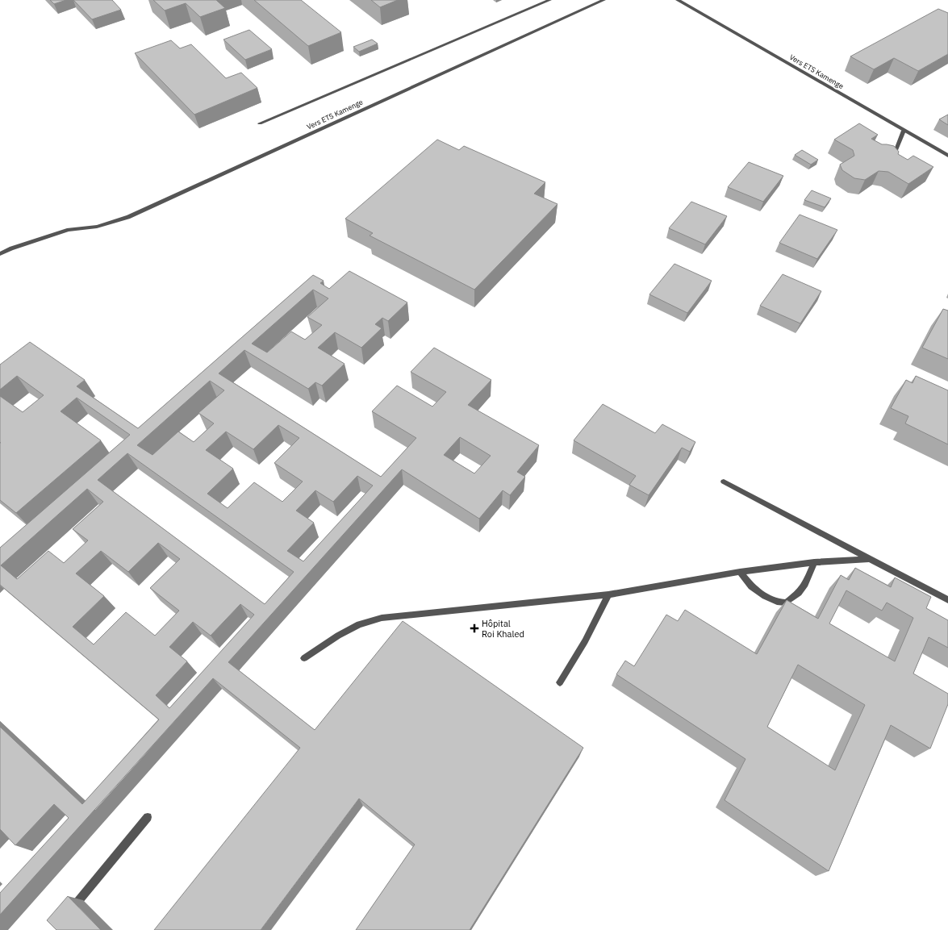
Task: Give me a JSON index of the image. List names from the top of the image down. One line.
{"streets":{"street":["Vers ETS Kamenge"]},"places":{"health":["Hôpital Roi Khaled"]}}
